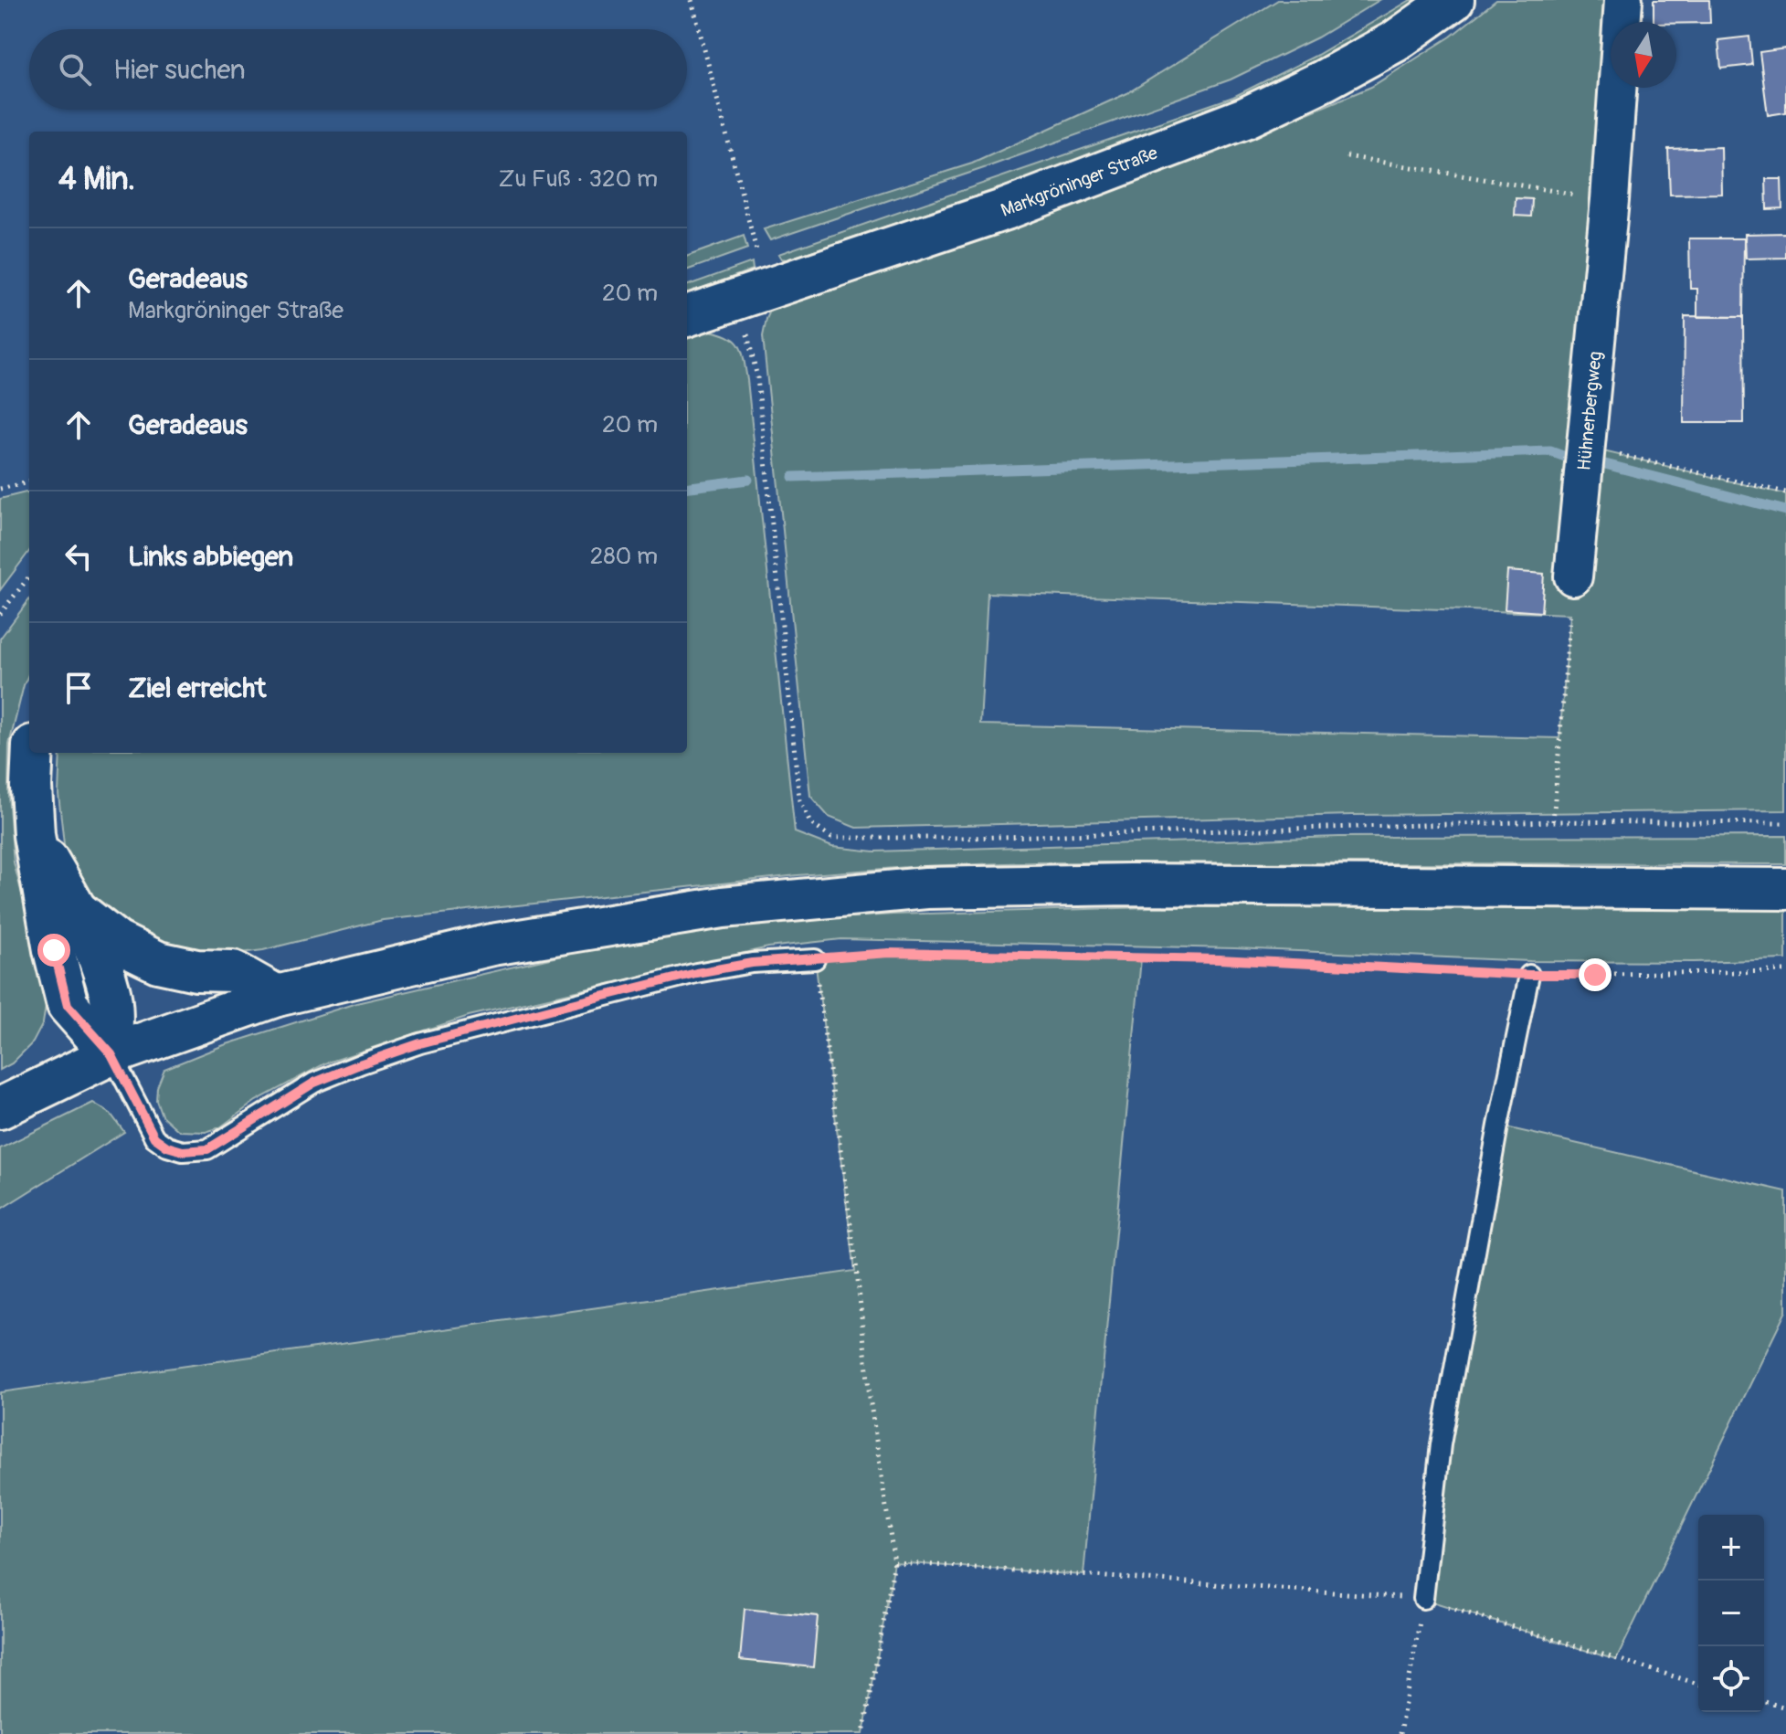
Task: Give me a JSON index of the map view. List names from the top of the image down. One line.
{"streets":{"main road":["Markgröninger Straße"],"street":["Hühnerbergweg"]},"north":"bottom","page":{"search":"Hier suchen","heading":["4 Min.","Zu Fuß · 320 m"],"list":[["Geradeaus","Markgröninger Straße","20 m"],["Geradeaus","20 m"],["Links abbiegen","280 m"],"Ziel erreicht"],"map_buttons":["+","−"]}}
